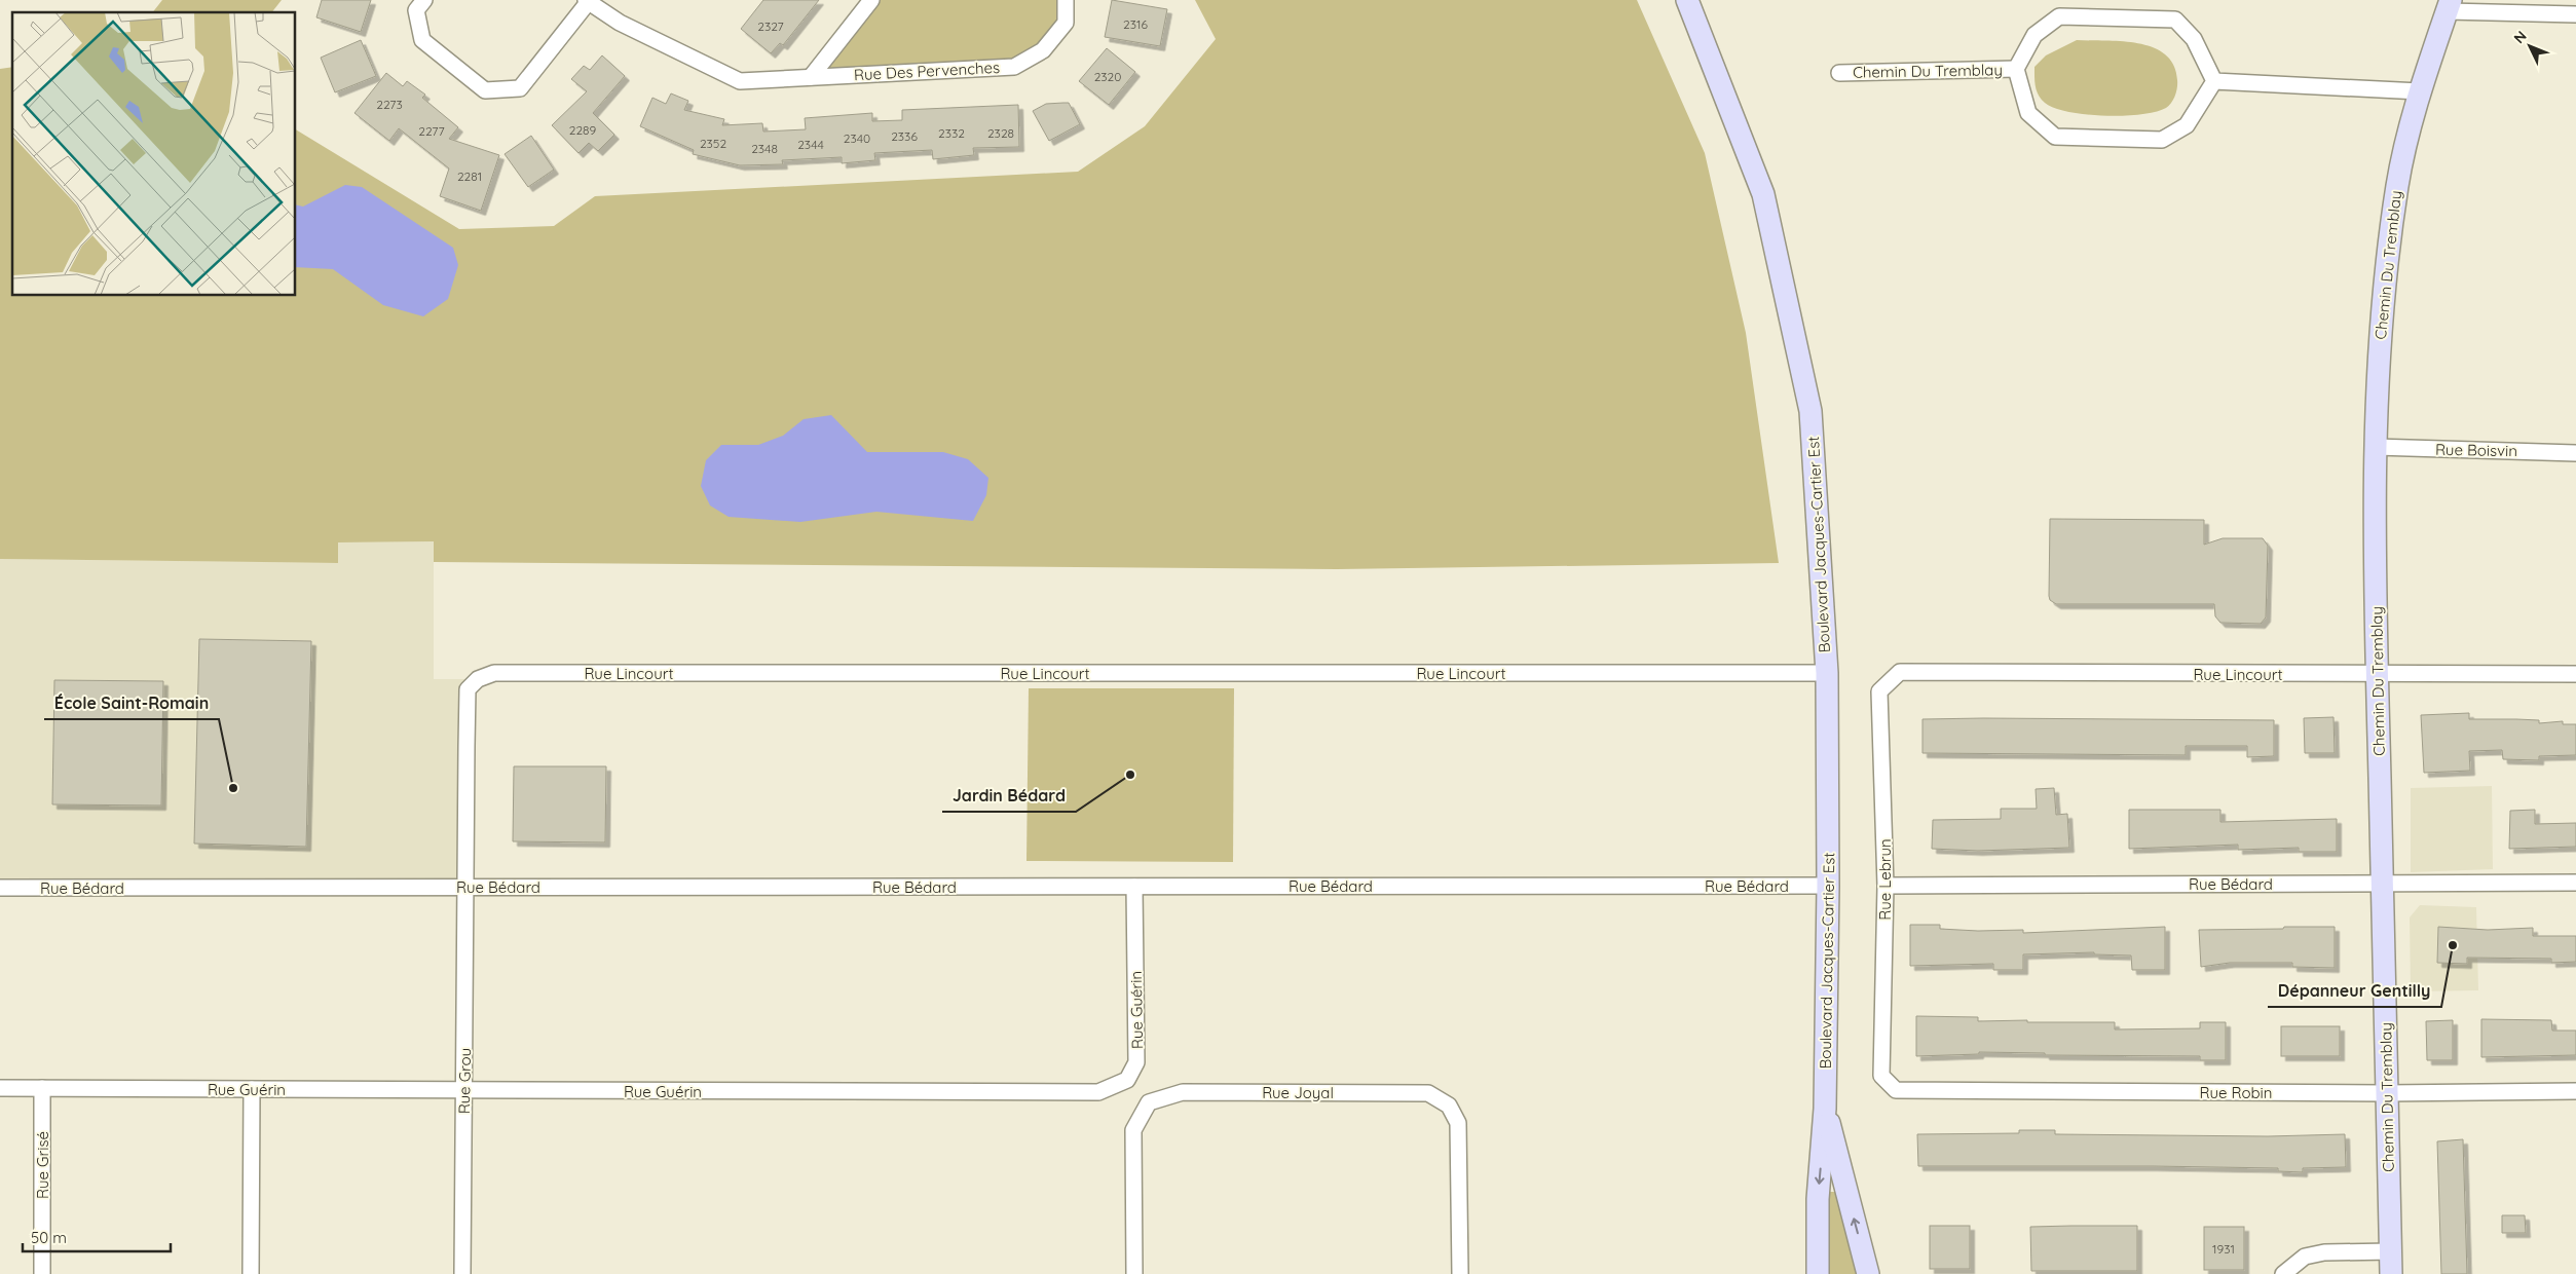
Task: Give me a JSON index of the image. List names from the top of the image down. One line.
{"streets":{"main road":["Chemin Du Tremblay","Boulevard Jacques-Cartier Est"],"street":["Rue Des Pervenches","Rue Boisvin","Rue Lincourt","Rue Lebrun","Rue Bédard","Rue Guérin","Rue Grou","Rue Joyal","Rue Robin","Rue Grisé"]},"crossings":[["Chemin Du Tremblay","Rue Boisvin"],["Chemin Du Tremblay","Rue Lincourt"],["Chemin Du Tremblay","Rue Bédard"],["Chemin Du Tremblay","Rue Robin"],["Boulevard Jacques-Cartier Est","Rue Lincourt"],["Boulevard Jacques-Cartier Est","Rue Bédard"],["Rue Lincourt","Rue Lebrun"],["Rue Lincourt","Rue Bédard"],["Rue Lincourt","Rue Grou"],["Rue Lebrun","Rue Bédard"],["Rue Lebrun","Rue Robin"],["Rue Bédard","Rue Guérin"],["Rue Bédard","Rue Grou"],["Rue Guérin","Rue Grou"],["Rue Guérin","Rue Grisé"]],"places":["Jardin Bédard","École Saint-Romain","Dépanneur Gentilly"],"house_numbers":["2316","2327","2320","2273","2289","2277","2332","2328","2336","2340","2352","2344","2348","2281","1931"],"scale_bar":"50 m","north":"top left"}
